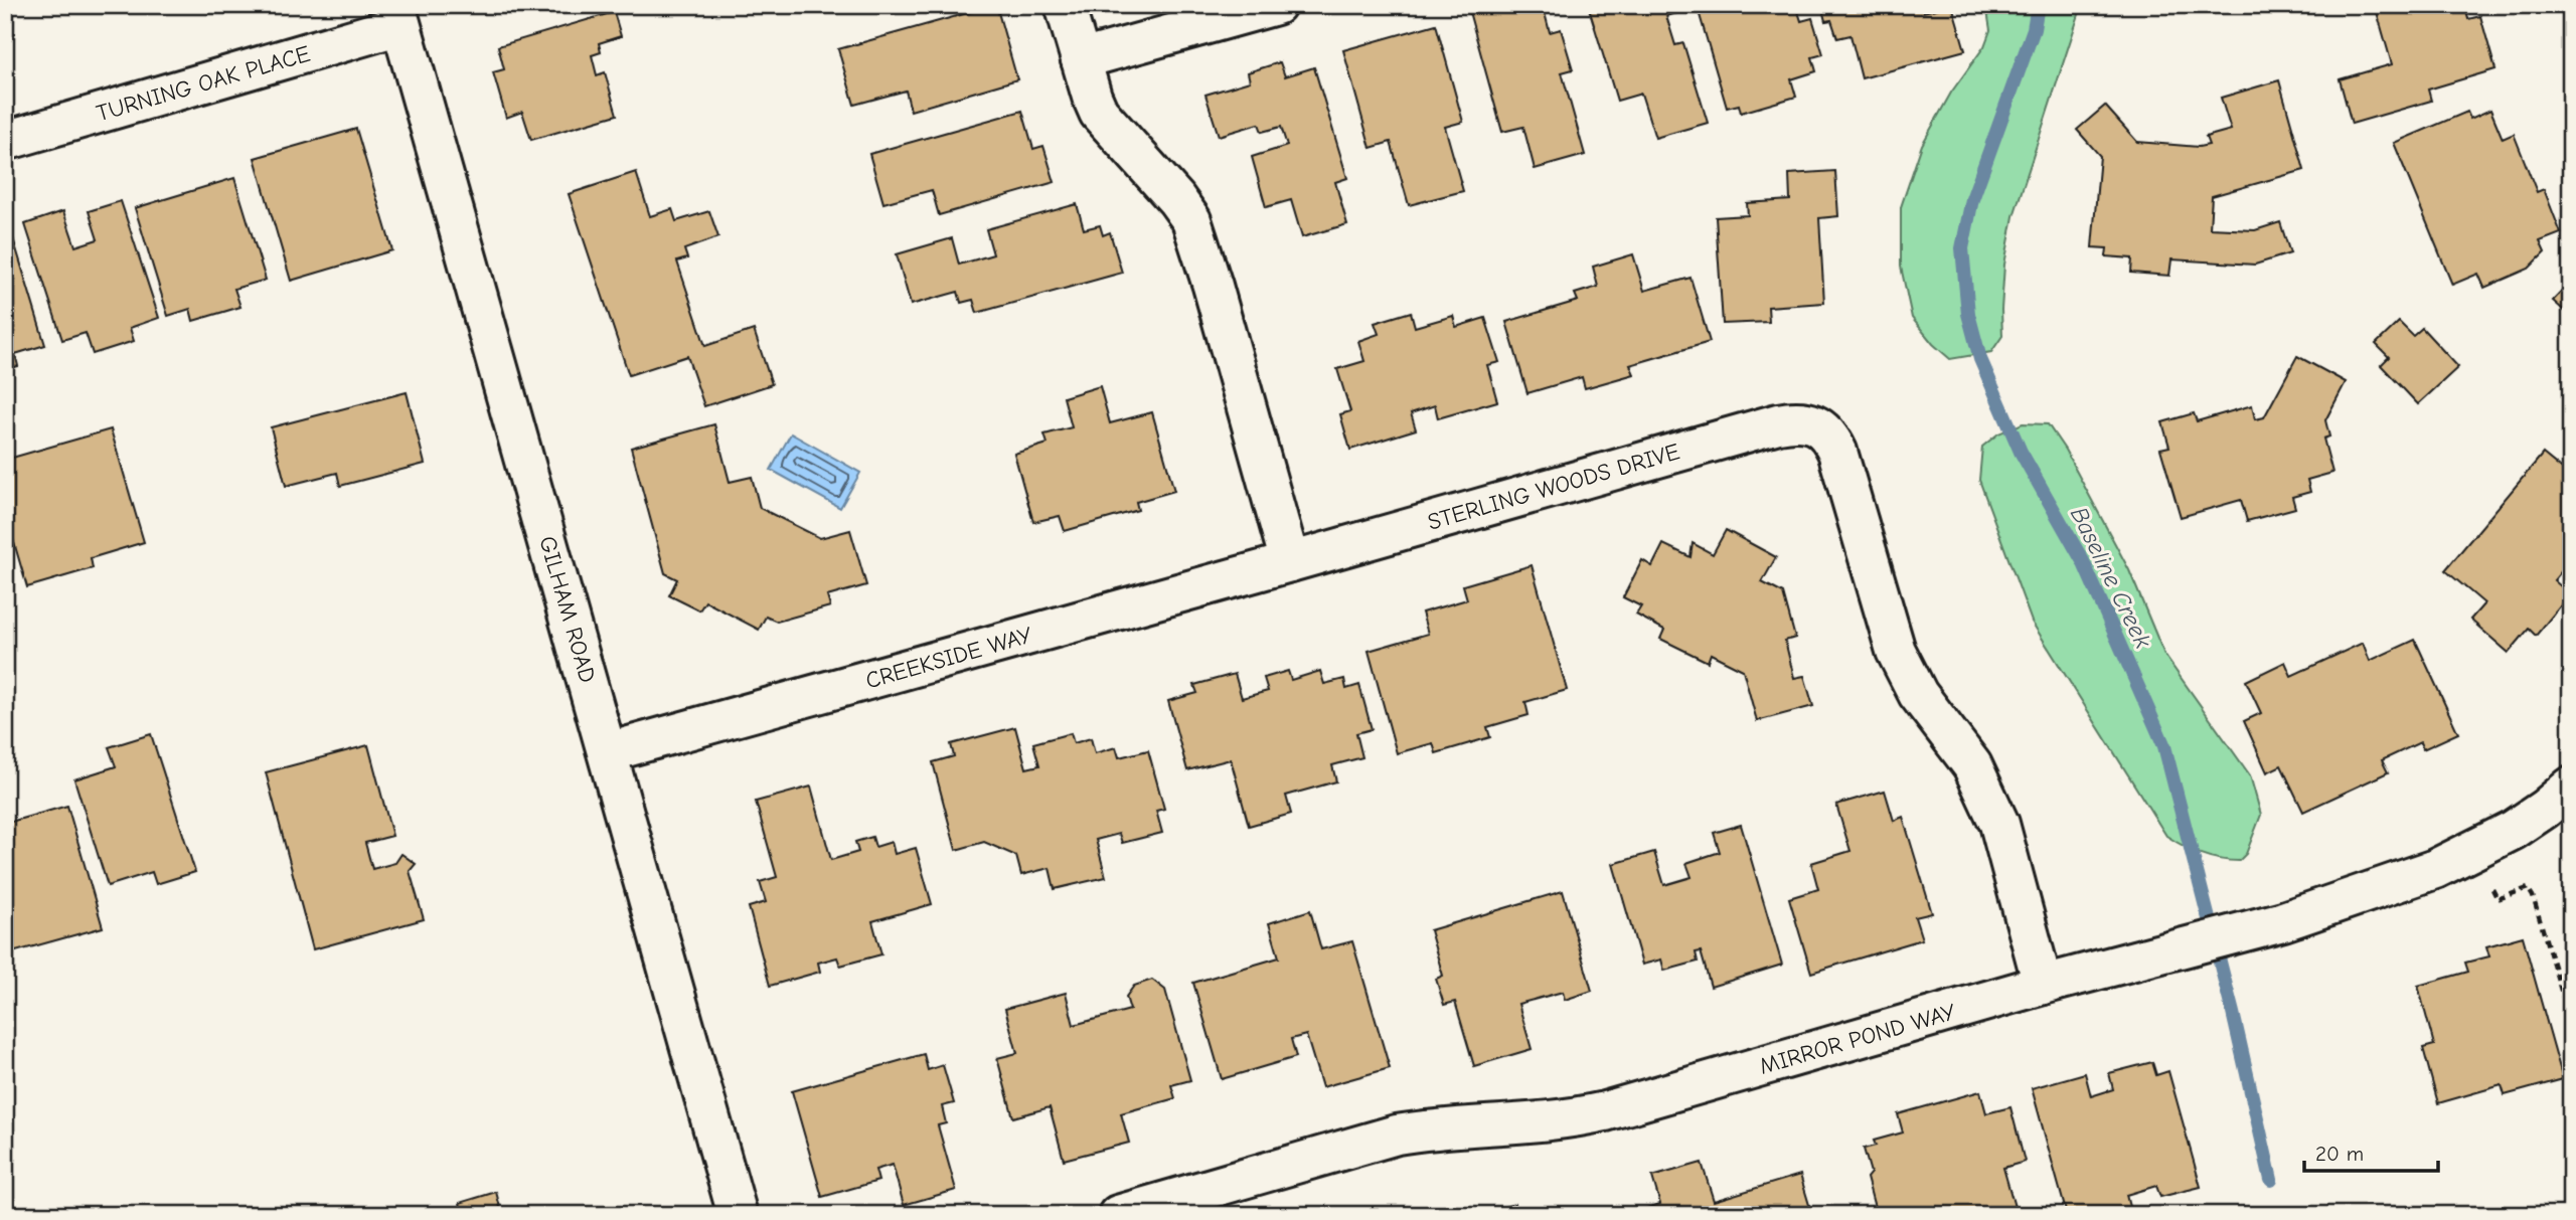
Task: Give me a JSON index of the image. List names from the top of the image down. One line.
{"streets":{"street":["TURNING OAK PLACE","STERLING WOODS DRIVE","GILHAM ROAD","CREEKSIDE WAY","MIRROR POND WAY"]},"crossings":[["TURNING OAK PLACE","GILHAM ROAD"],["STERLING WOODS DRIVE","CREEKSIDE WAY"],["STERLING WOODS DRIVE","MIRROR POND WAY"],["GILHAM ROAD","CREEKSIDE WAY"]],"water":["Baseline Creek"],"scale_bar":"20 m"}
